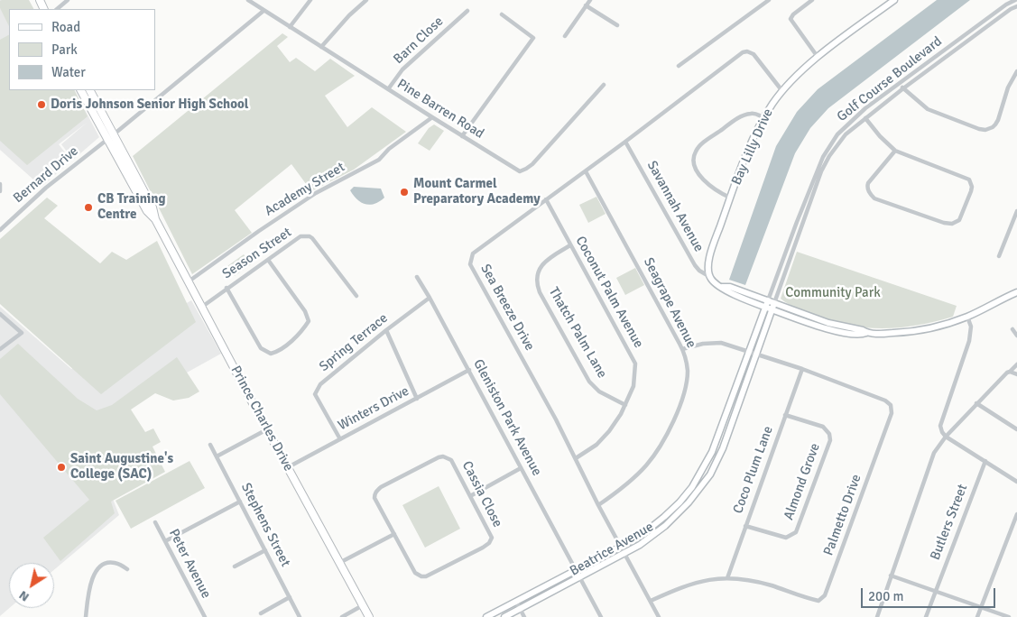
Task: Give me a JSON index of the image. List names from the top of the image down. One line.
{"streets":{"highway":["Prince Charles Drive"],"main road":["Bay Lilly Drive","Beatrice Avenue"],"street":["Barn Close","Golf Course Boulevard","Pine Barren Road","Bernard Drive","Academy Street","Savannah Avenue","Season Street","Coconut Palm Avenue","Seagrape Avenue","Sea Breeze Drive","Thatch Palm Lane","Spring Terrace","Winters Drive","Gleniston Park Avenue","Coco Plum Lane","Almond Grove","Cassia Close","Palmetto Drive","Butlers Street","Stephens Street","Peter Avenue"]},"crossings":[["Barn Close","Pine Barren Road"],["Golf Course Boulevard","Beatrice Avenue"],["Pine Barren Road","Bernard Drive"],["Pine Barren Road","Academy Street"],["Bay Lilly Drive","Savannah Avenue"],["Bay Lilly Drive","Sea Breeze Drive"],["Bernard Drive","Prince Charles Drive"],["Academy Street","Prince Charles Drive"],["Savannah Avenue","Sea Breeze Drive"],["Season Street","Prince Charles Drive"],["Coconut Palm Avenue","Sea Breeze Drive"],["Coconut Palm Avenue","Thatch Palm Lane"],["Seagrape Avenue","Sea Breeze Drive"],["Seagrape Avenue","Palmetto Drive"],["Sea Breeze Drive","Palmetto Drive"],["Sea Breeze Drive","Beatrice Avenue"],["Spring Terrace","Winters Drive"],["Spring Terrace","Gleniston Park Avenue"],["Winters Drive","Gleniston Park Avenue"],["Winters Drive","Prince Charles Drive"],["Gleniston Park Avenue","Beatrice Avenue"],["Coco Plum Lane","Almond Grove"],["Coco Plum Lane","Palmetto Drive"],["Palmetto Drive","Beatrice Avenue"]],"parks":["Community Park"],"places":["Doris Johnson Senior High School","Mount Carmel Preparatory Academy","CB Training Centre","Saint Augustine's College (SAC)"],"legend":["Road","Park","Water"],"scale_bar":"200 m","north":"bottom left"}
